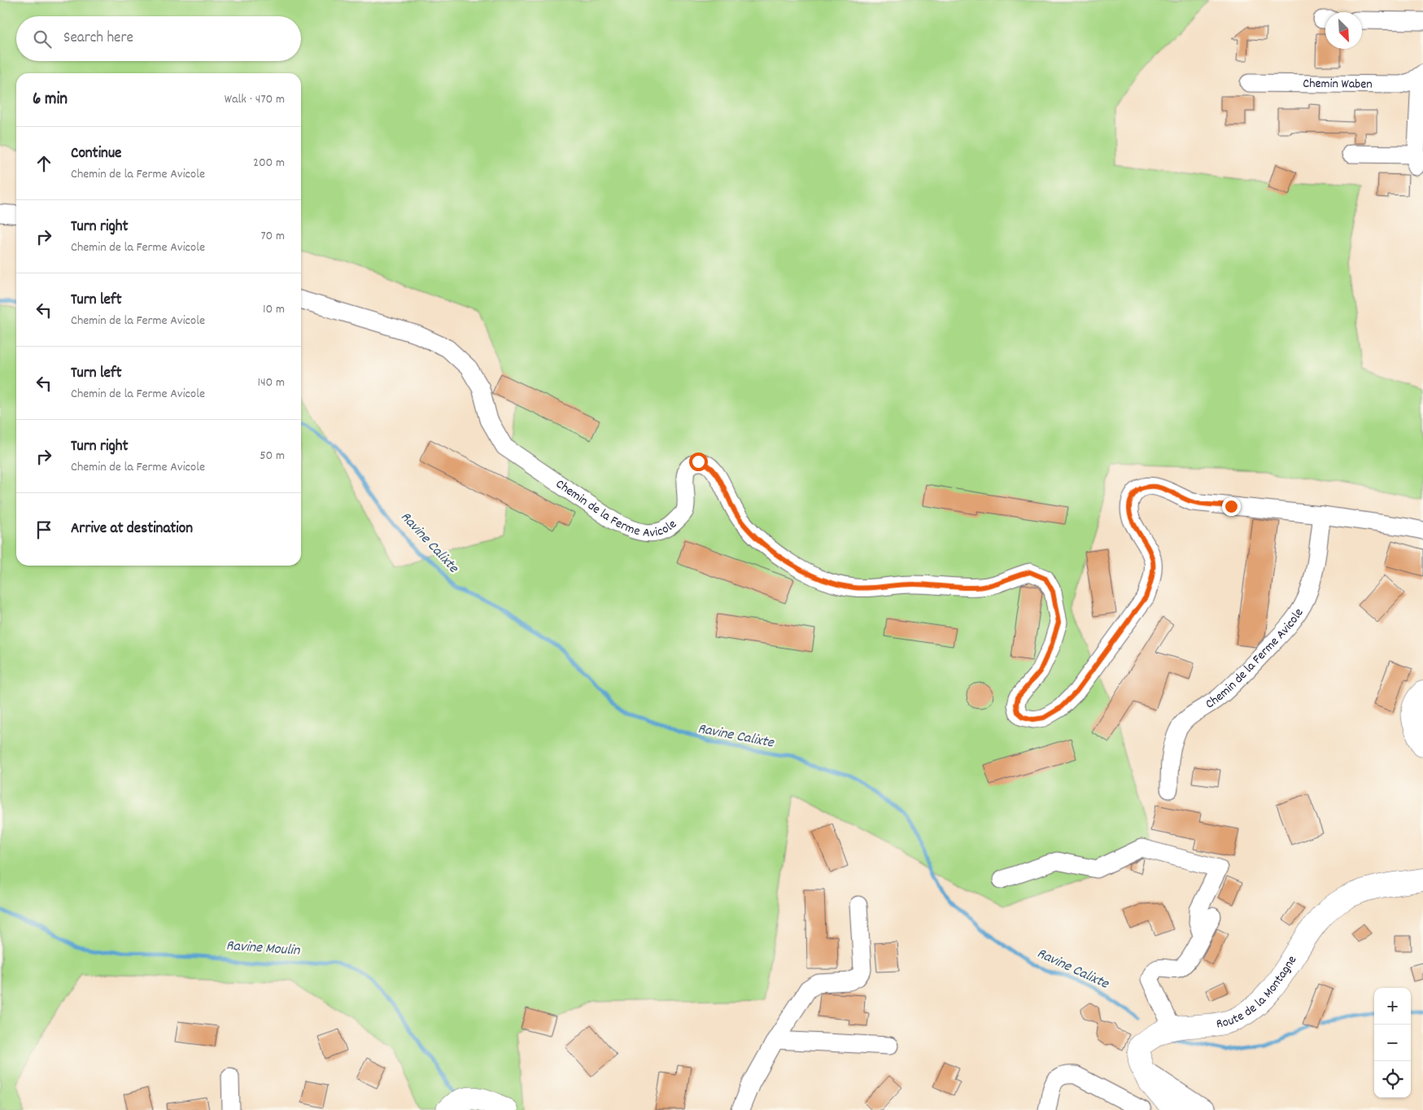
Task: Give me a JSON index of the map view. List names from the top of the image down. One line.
{"streets":{"main road":["Route de la Montagne"],"street":["Chemin Waben","Chemin de la Ferme Avicole"]},"water":["Ravine Calixte","Ravine Moulin"],"north":"bottom right","page":{"search":"Search here","heading":["6 min","Walk · 470 m"],"list":[["Continue","Chemin de la Ferme Avicole","200 m"],["Turn right","Chemin de la Ferme Avicole","70 m"],["Turn left","Chemin de la Ferme Avicole","10 m"],["Turn left","Chemin de la Ferme Avicole","140 m"],["Turn right","Chemin de la Ferme Avicole","50 m"],"Arrive at destination"],"map_buttons":["+","−"]}}
